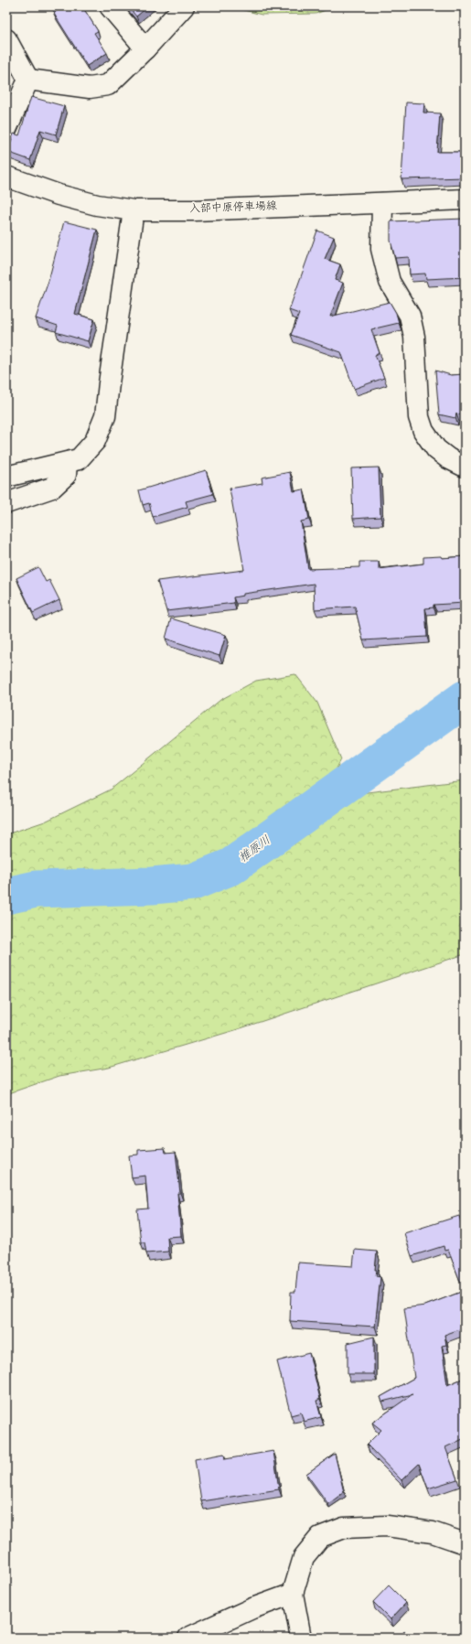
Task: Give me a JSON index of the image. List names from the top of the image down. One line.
{"streets":{"street":["入部中原停車場線"]},"water":["椎原川"]}
